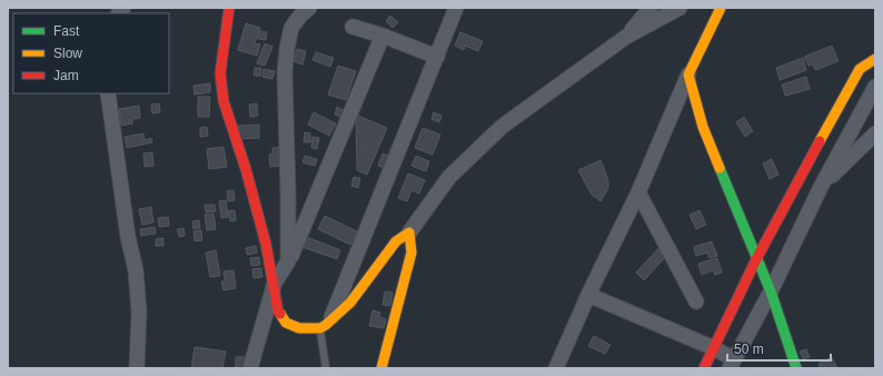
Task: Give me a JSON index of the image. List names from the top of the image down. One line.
{"legend":["Fast","Slow","Jam"],"scale_bar":"50 m"}
